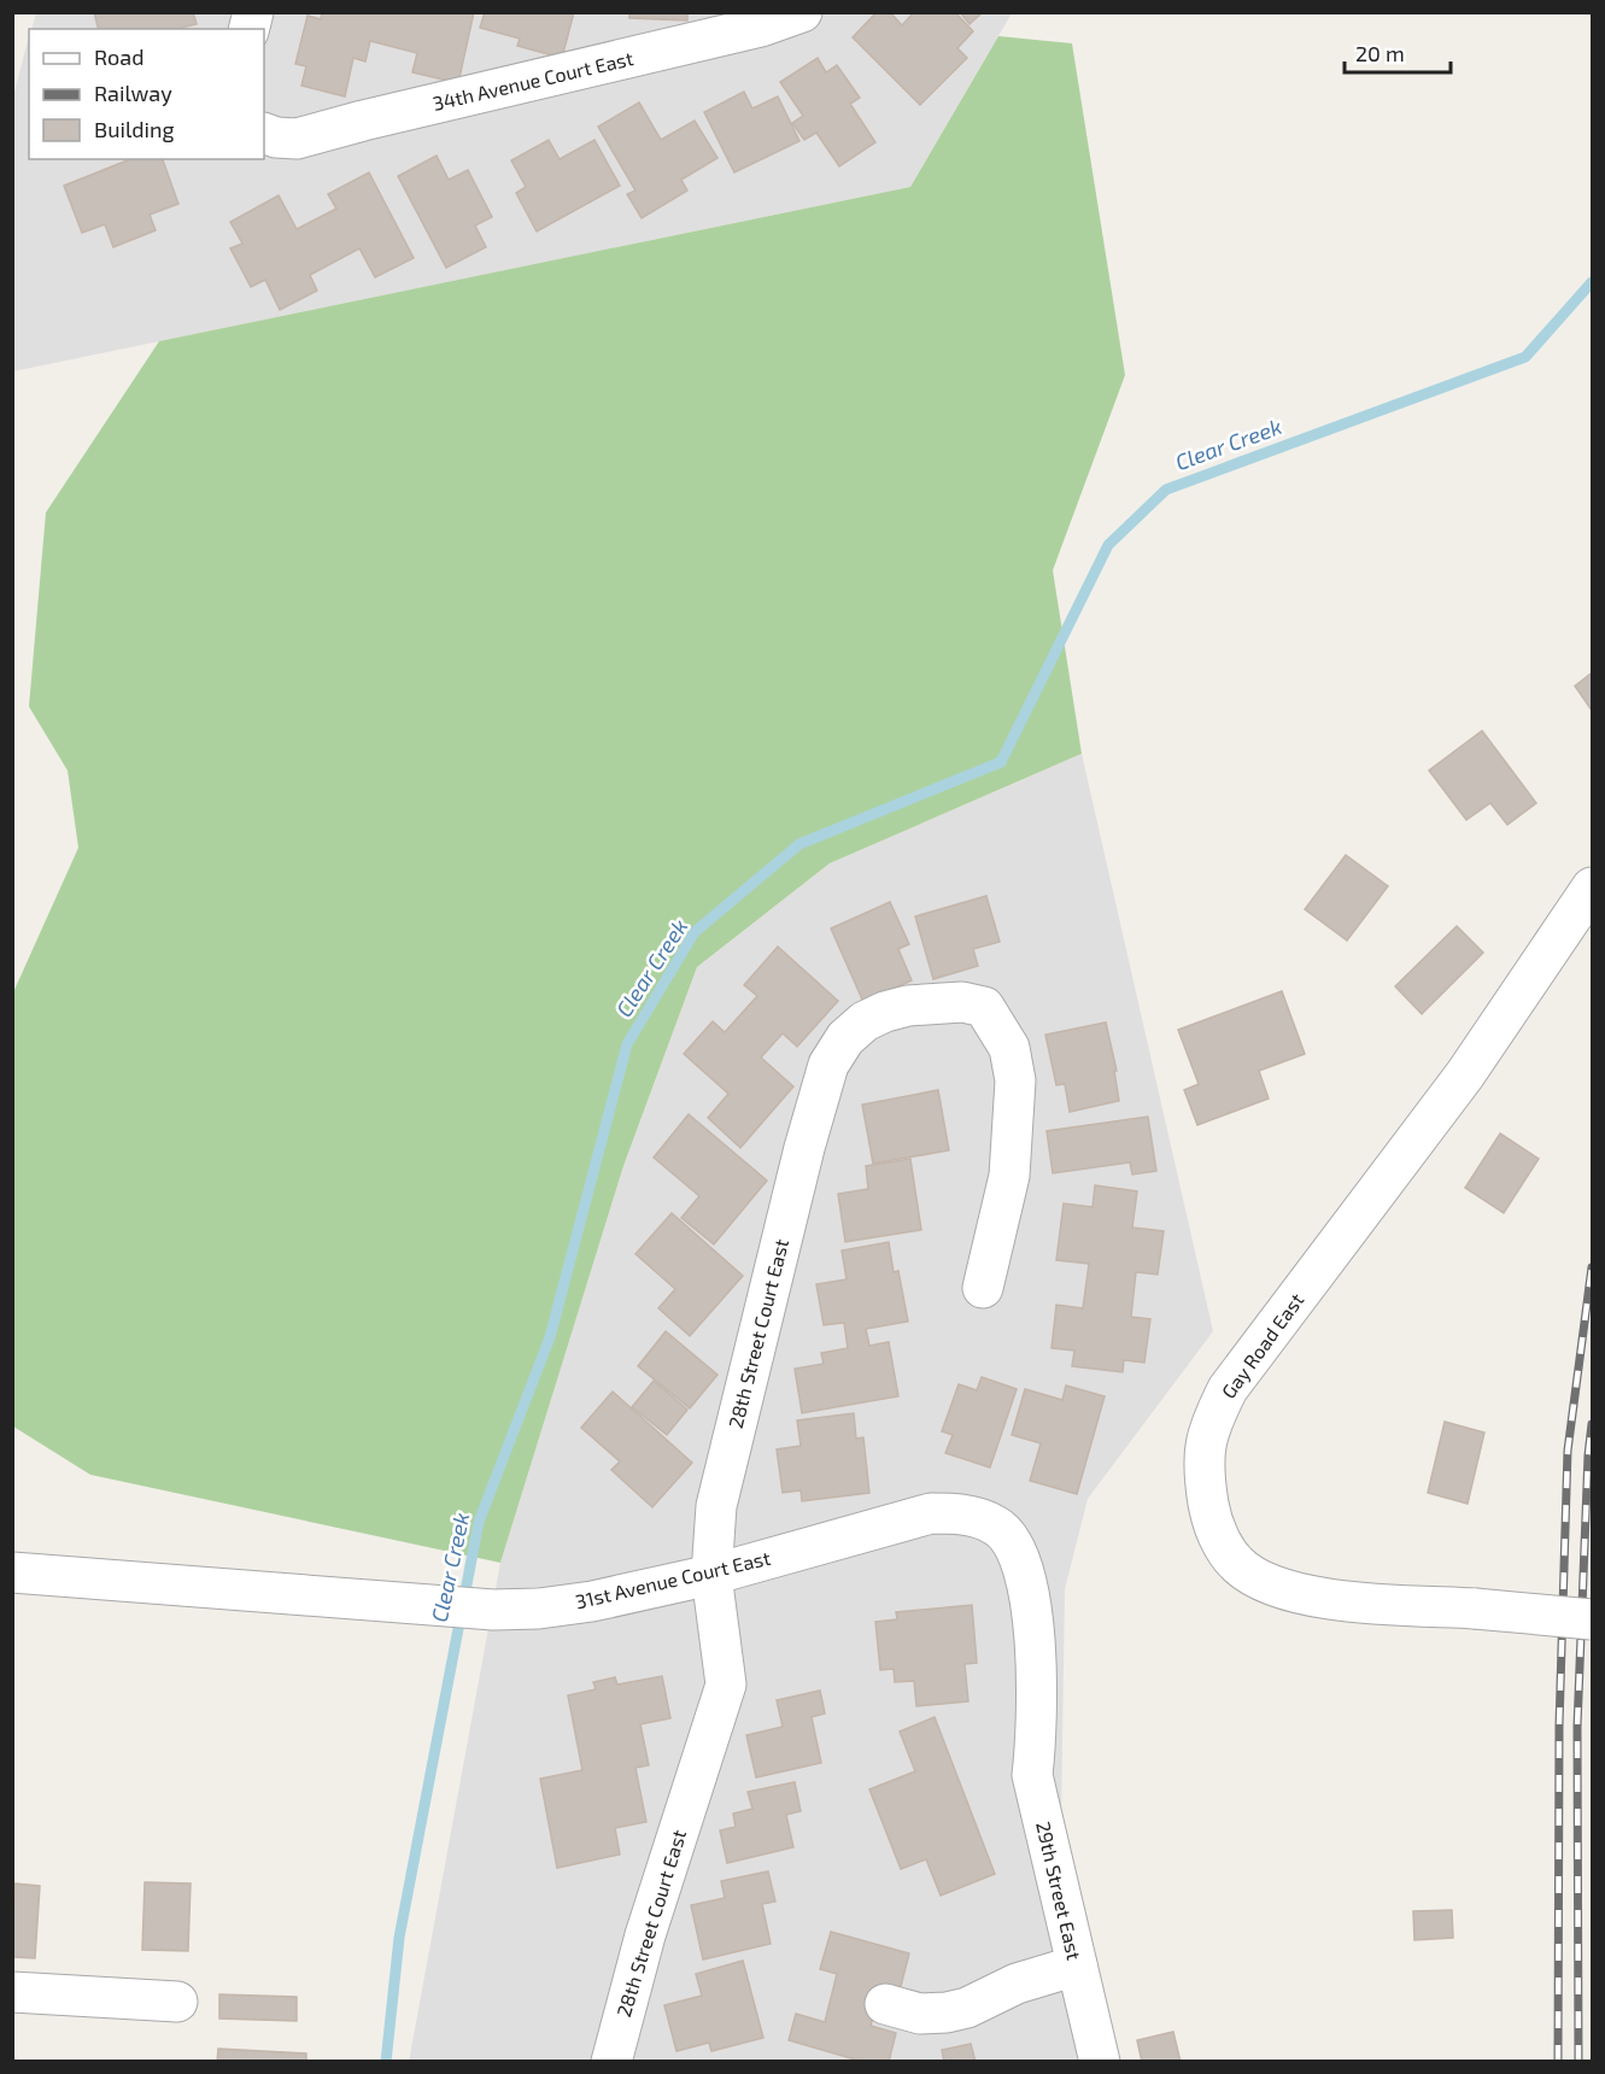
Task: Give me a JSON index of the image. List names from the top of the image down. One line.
{"streets":{"street":["34th Avenue Court East","28th Street Court East","Gay Road East","31st Avenue Court East","29th Street East"]},"crossings":[["28th Street Court East","31st Avenue Court East"],["31st Avenue Court East","29th Street East"]],"water":["Clear Creek"],"legend":["Road","Railway","Building"],"scale_bar":"20 m"}
